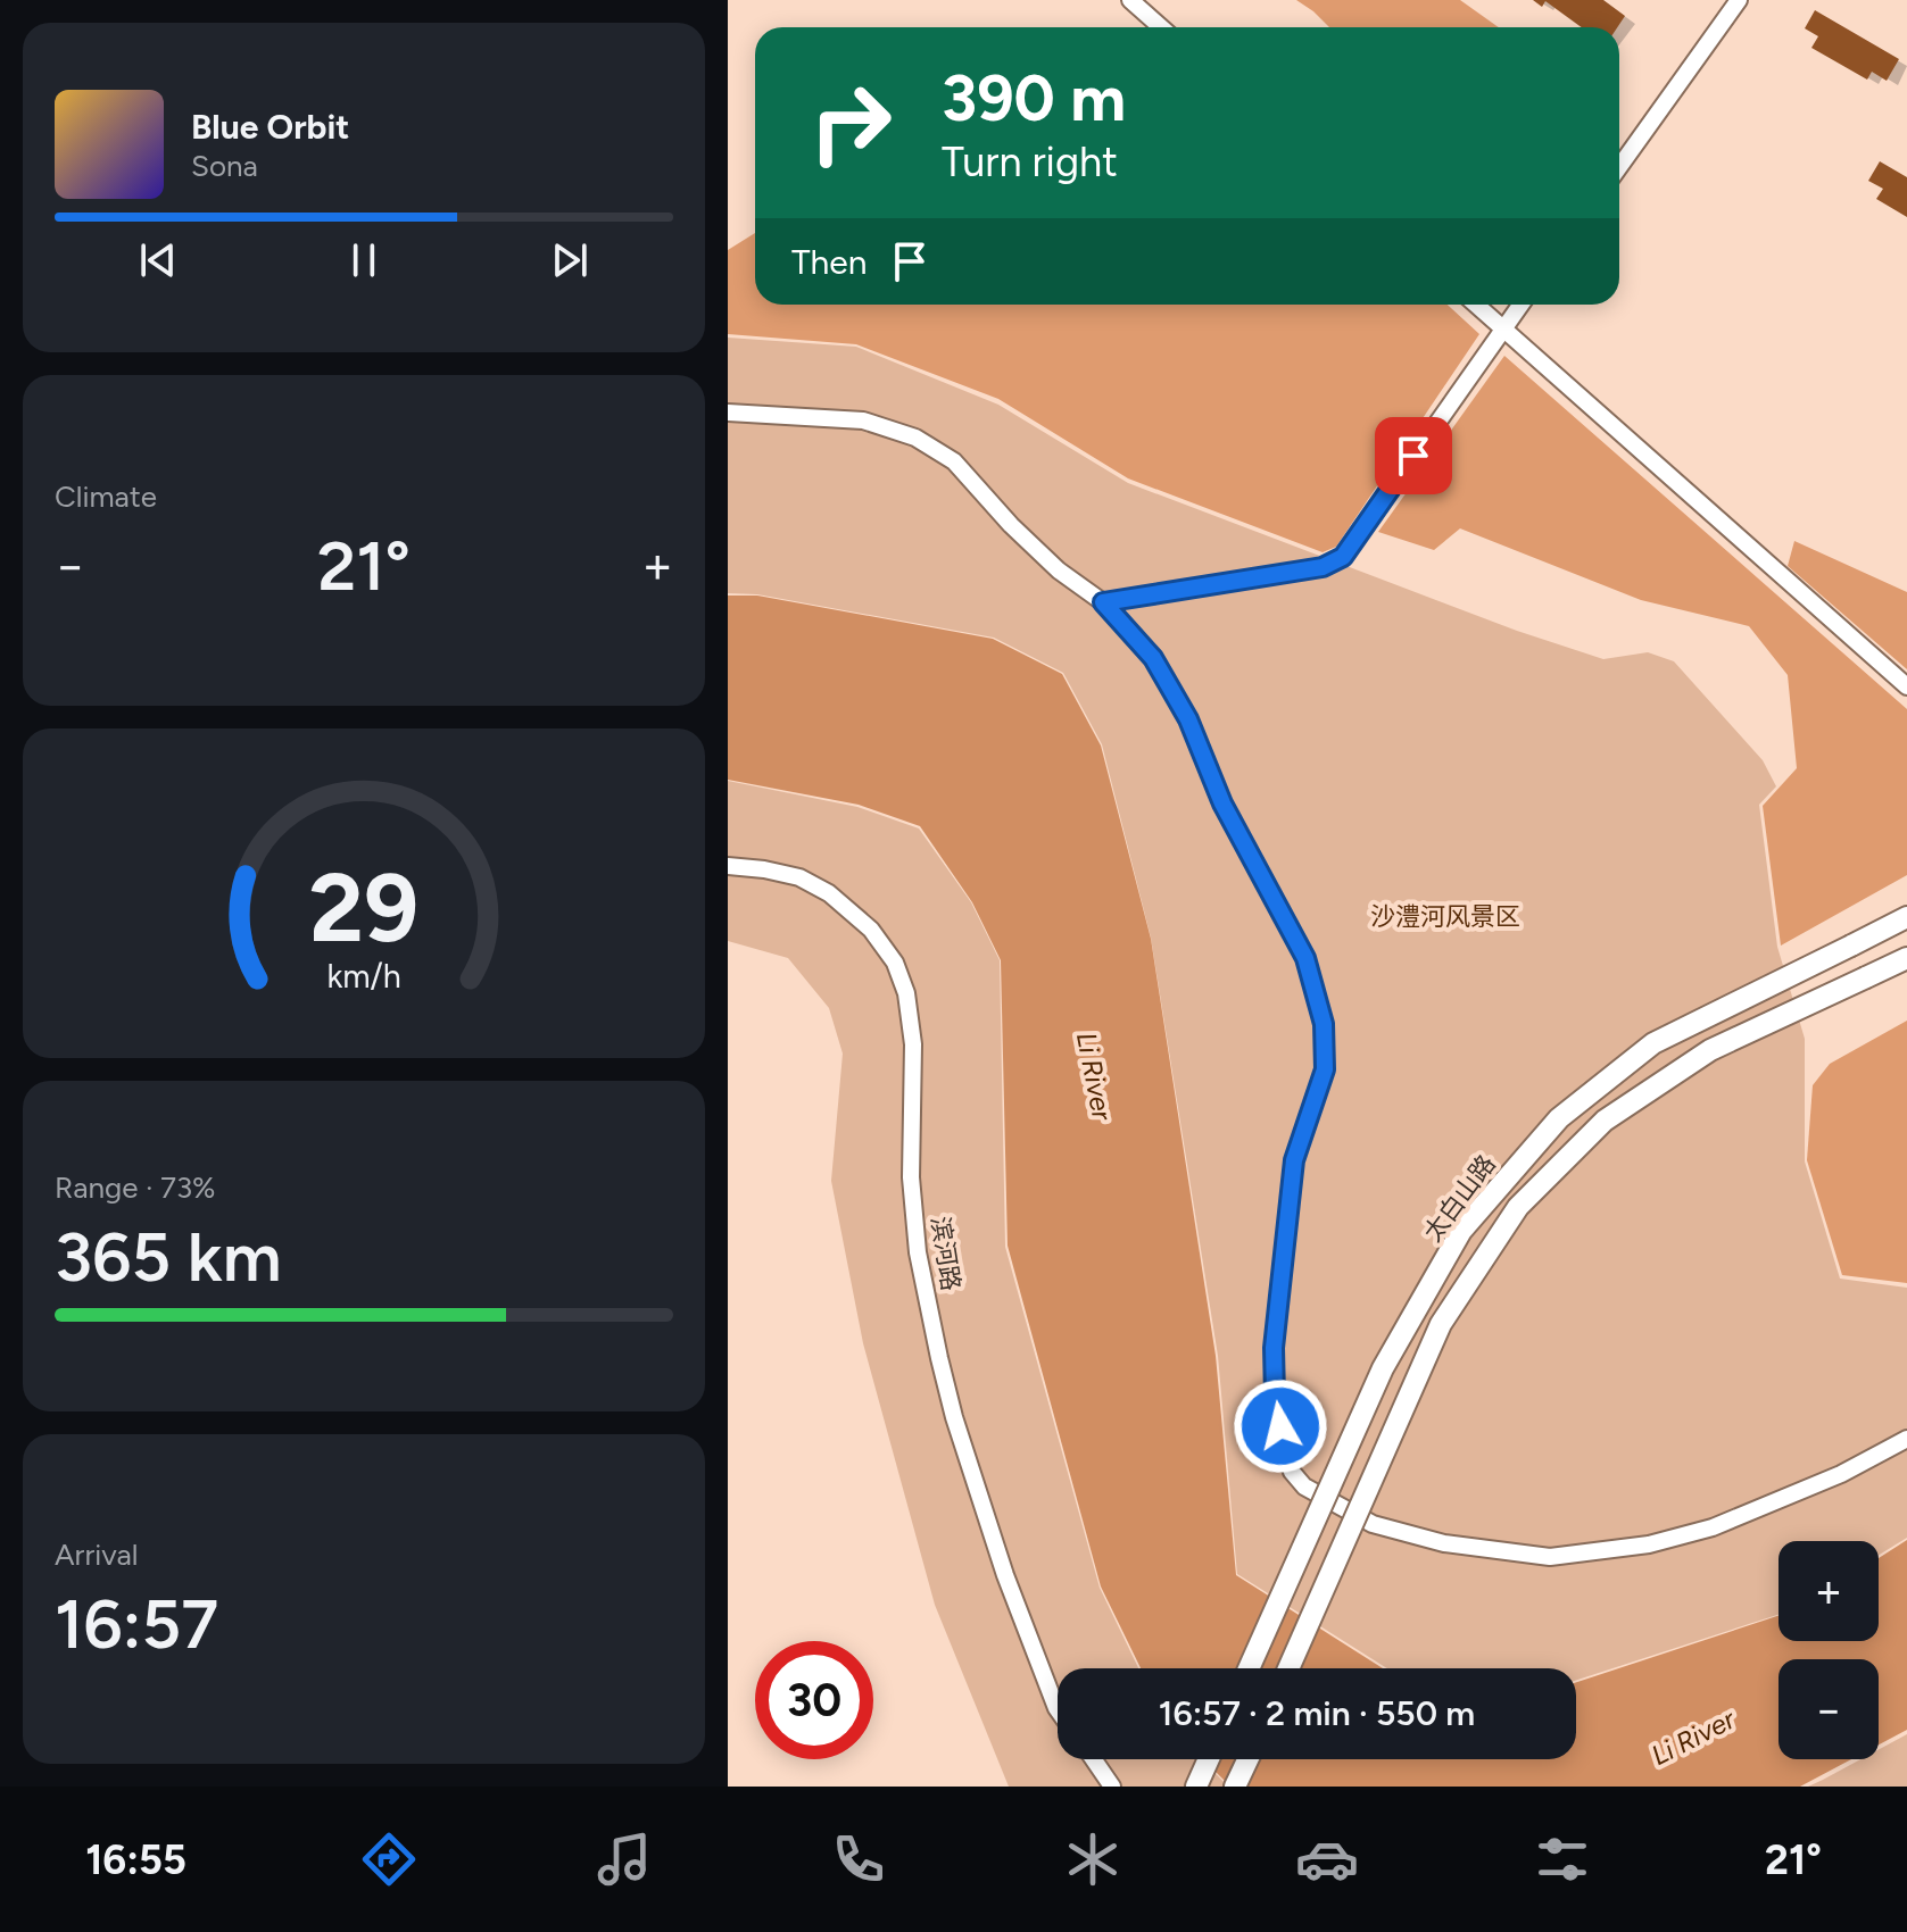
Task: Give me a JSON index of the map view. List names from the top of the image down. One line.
{"streets":{"main road":["太白山路"],"street":["滨河路"]},"water":["Li River"],"parks":["沙澧河风景区"],"page":{"turn":["390 m","Turn right"],"song":["Blue Orbit","Sona"],"then":"Then","tile":["Climate",["Range · 73%","365 km"],["Arrival","16:57"]],"heat":["−","21°","+"],"map_buttons":["+","−"],"limit":"30","trip":"16:57 · 2 min · 550 m","tabs":["16:55","21°"],"gauge":["29","km/h"]}}
